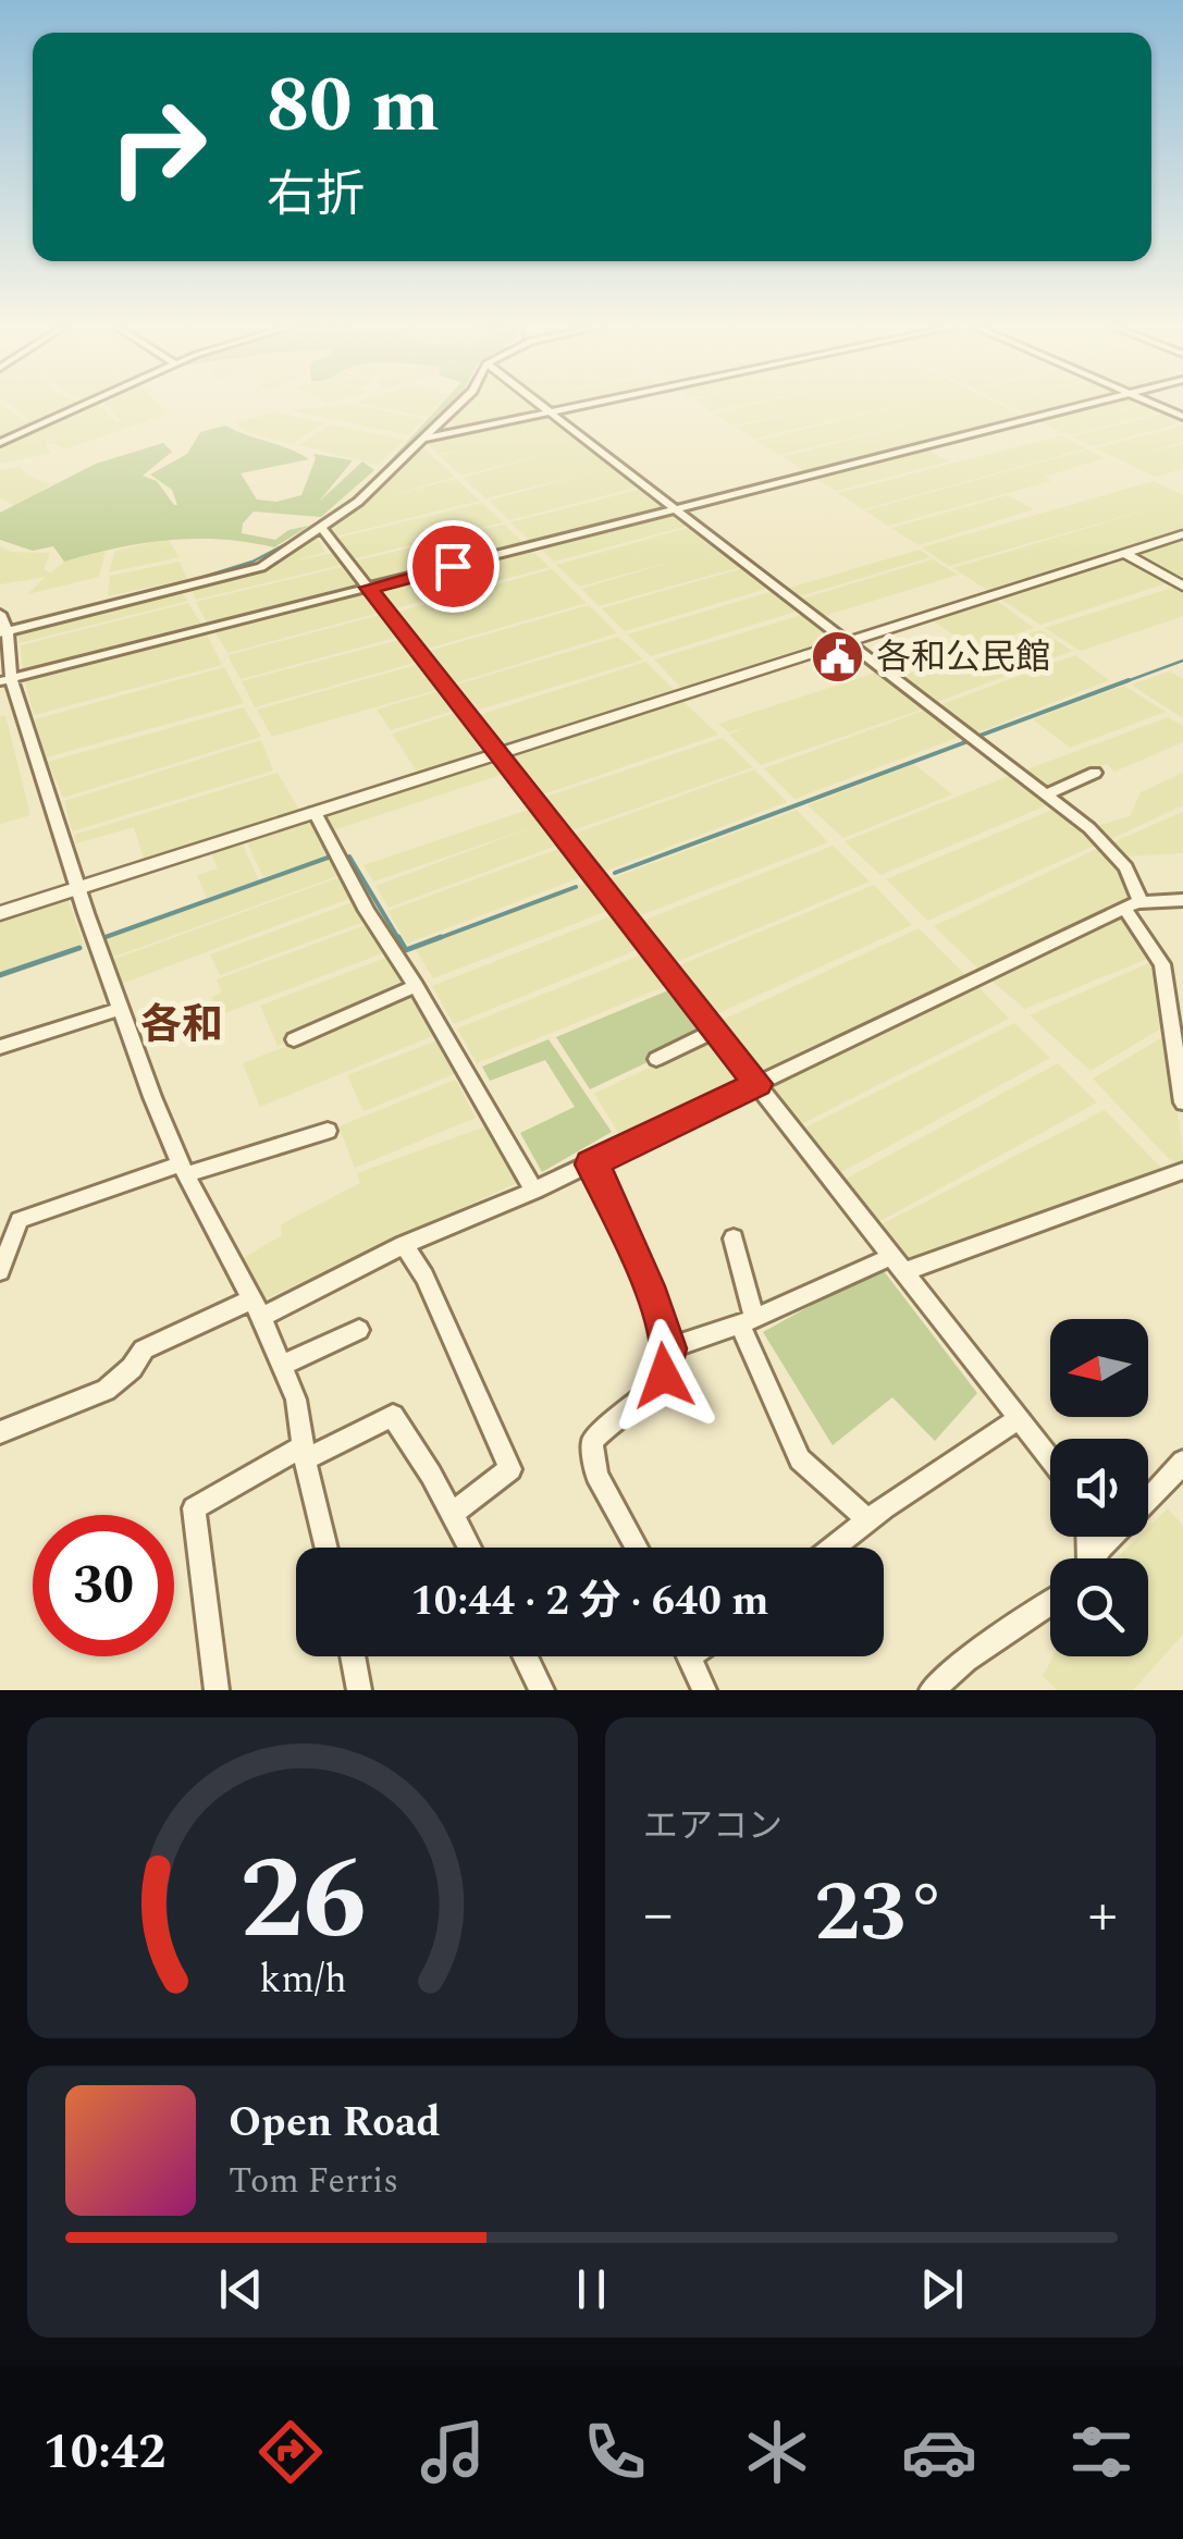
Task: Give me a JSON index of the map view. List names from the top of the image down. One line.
{"districts":["各和"],"places":{"public building":["各和公民館"]},"north":"left","page":{"turn":["80 m","右折"],"limit":"30","trip":"10:44 · 2 分 · 640 m","tile":"エアコン","heat":["−","23°","+"],"song":["Open Road","Tom Ferris"],"tabs":"10:42","gauge":["26","km/h"]}}
